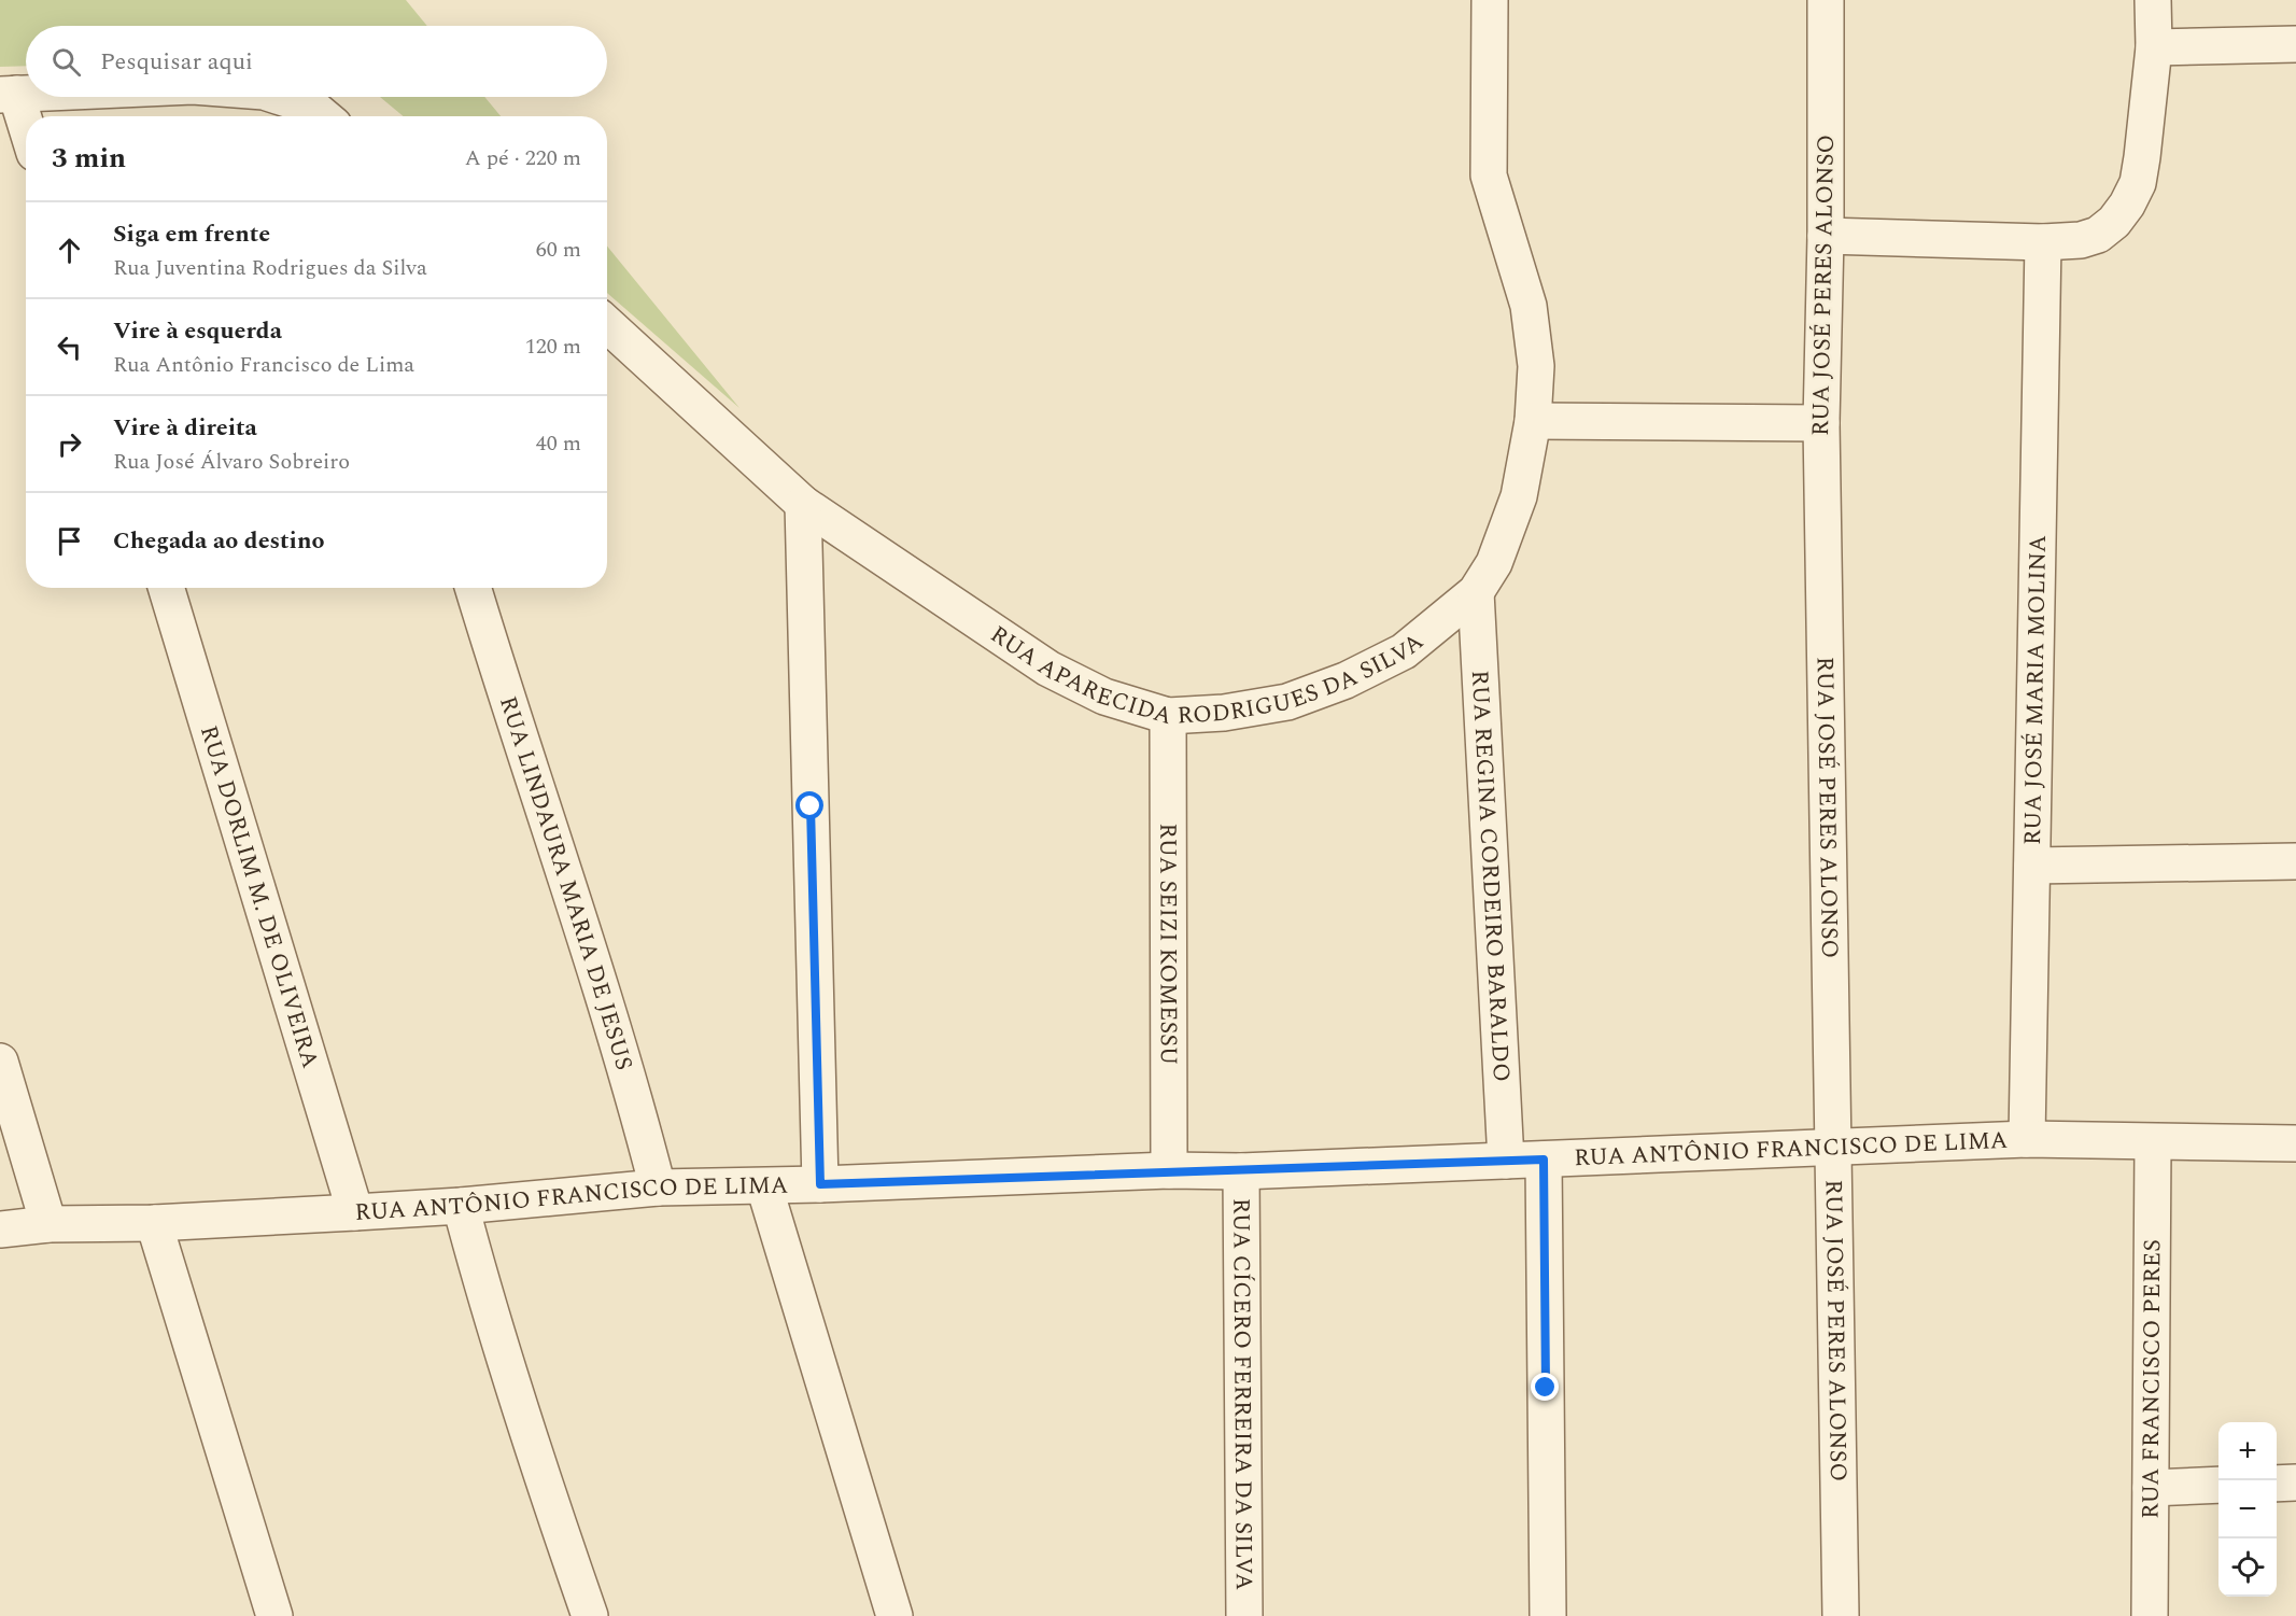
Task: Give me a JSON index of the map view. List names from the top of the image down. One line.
{"streets":{"street":["RUA JOSÉ PERES ALONSO","RUA APARECIDA RODRIGUES DA SILVA","RUA JOSÉ MARIA MOLINA","RUA REGINA CORDEIRO BARALDO","RUA LINDAURA MARIA DE JESUS","RUA DORLIM M. DE OLIVEIRA","RUA SEIZI KOMESSU","RUA ANTÔNIO FRANCISCO DE LIMA","RUA FRANCISCO PERES","RUA CÍCERO FERREIRA DA SILVA"]},"crossings":[["RUA JOSÉ PERES ALONSO","RUA ANTÔNIO FRANCISCO DE LIMA"],["RUA APARECIDA RODRIGUES DA SILVA","RUA REGINA CORDEIRO BARALDO"],["RUA APARECIDA RODRIGUES DA SILVA","RUA SEIZI KOMESSU"],["RUA JOSÉ MARIA MOLINA","RUA ANTÔNIO FRANCISCO DE LIMA"],["RUA REGINA CORDEIRO BARALDO","RUA ANTÔNIO FRANCISCO DE LIMA"],["RUA LINDAURA MARIA DE JESUS","RUA ANTÔNIO FRANCISCO DE LIMA"],["RUA DORLIM M. DE OLIVEIRA","RUA ANTÔNIO FRANCISCO DE LIMA"],["RUA SEIZI KOMESSU","RUA ANTÔNIO FRANCISCO DE LIMA"],["RUA ANTÔNIO FRANCISCO DE LIMA","RUA FRANCISCO PERES"],["RUA ANTÔNIO FRANCISCO DE LIMA","RUA CÍCERO FERREIRA DA SILVA"]],"page":{"search":"Pesquisar aqui","heading":["3 min","A pé · 220 m"],"list":[["Siga em frente","Rua Juventina Rodrigues da Silva","60 m"],["Vire à esquerda","Rua Antônio Francisco de Lima","120 m"],["Vire à direita","Rua José Álvaro Sobreiro","40 m"],"Chegada ao destino"],"map_buttons":["+","−"]}}
